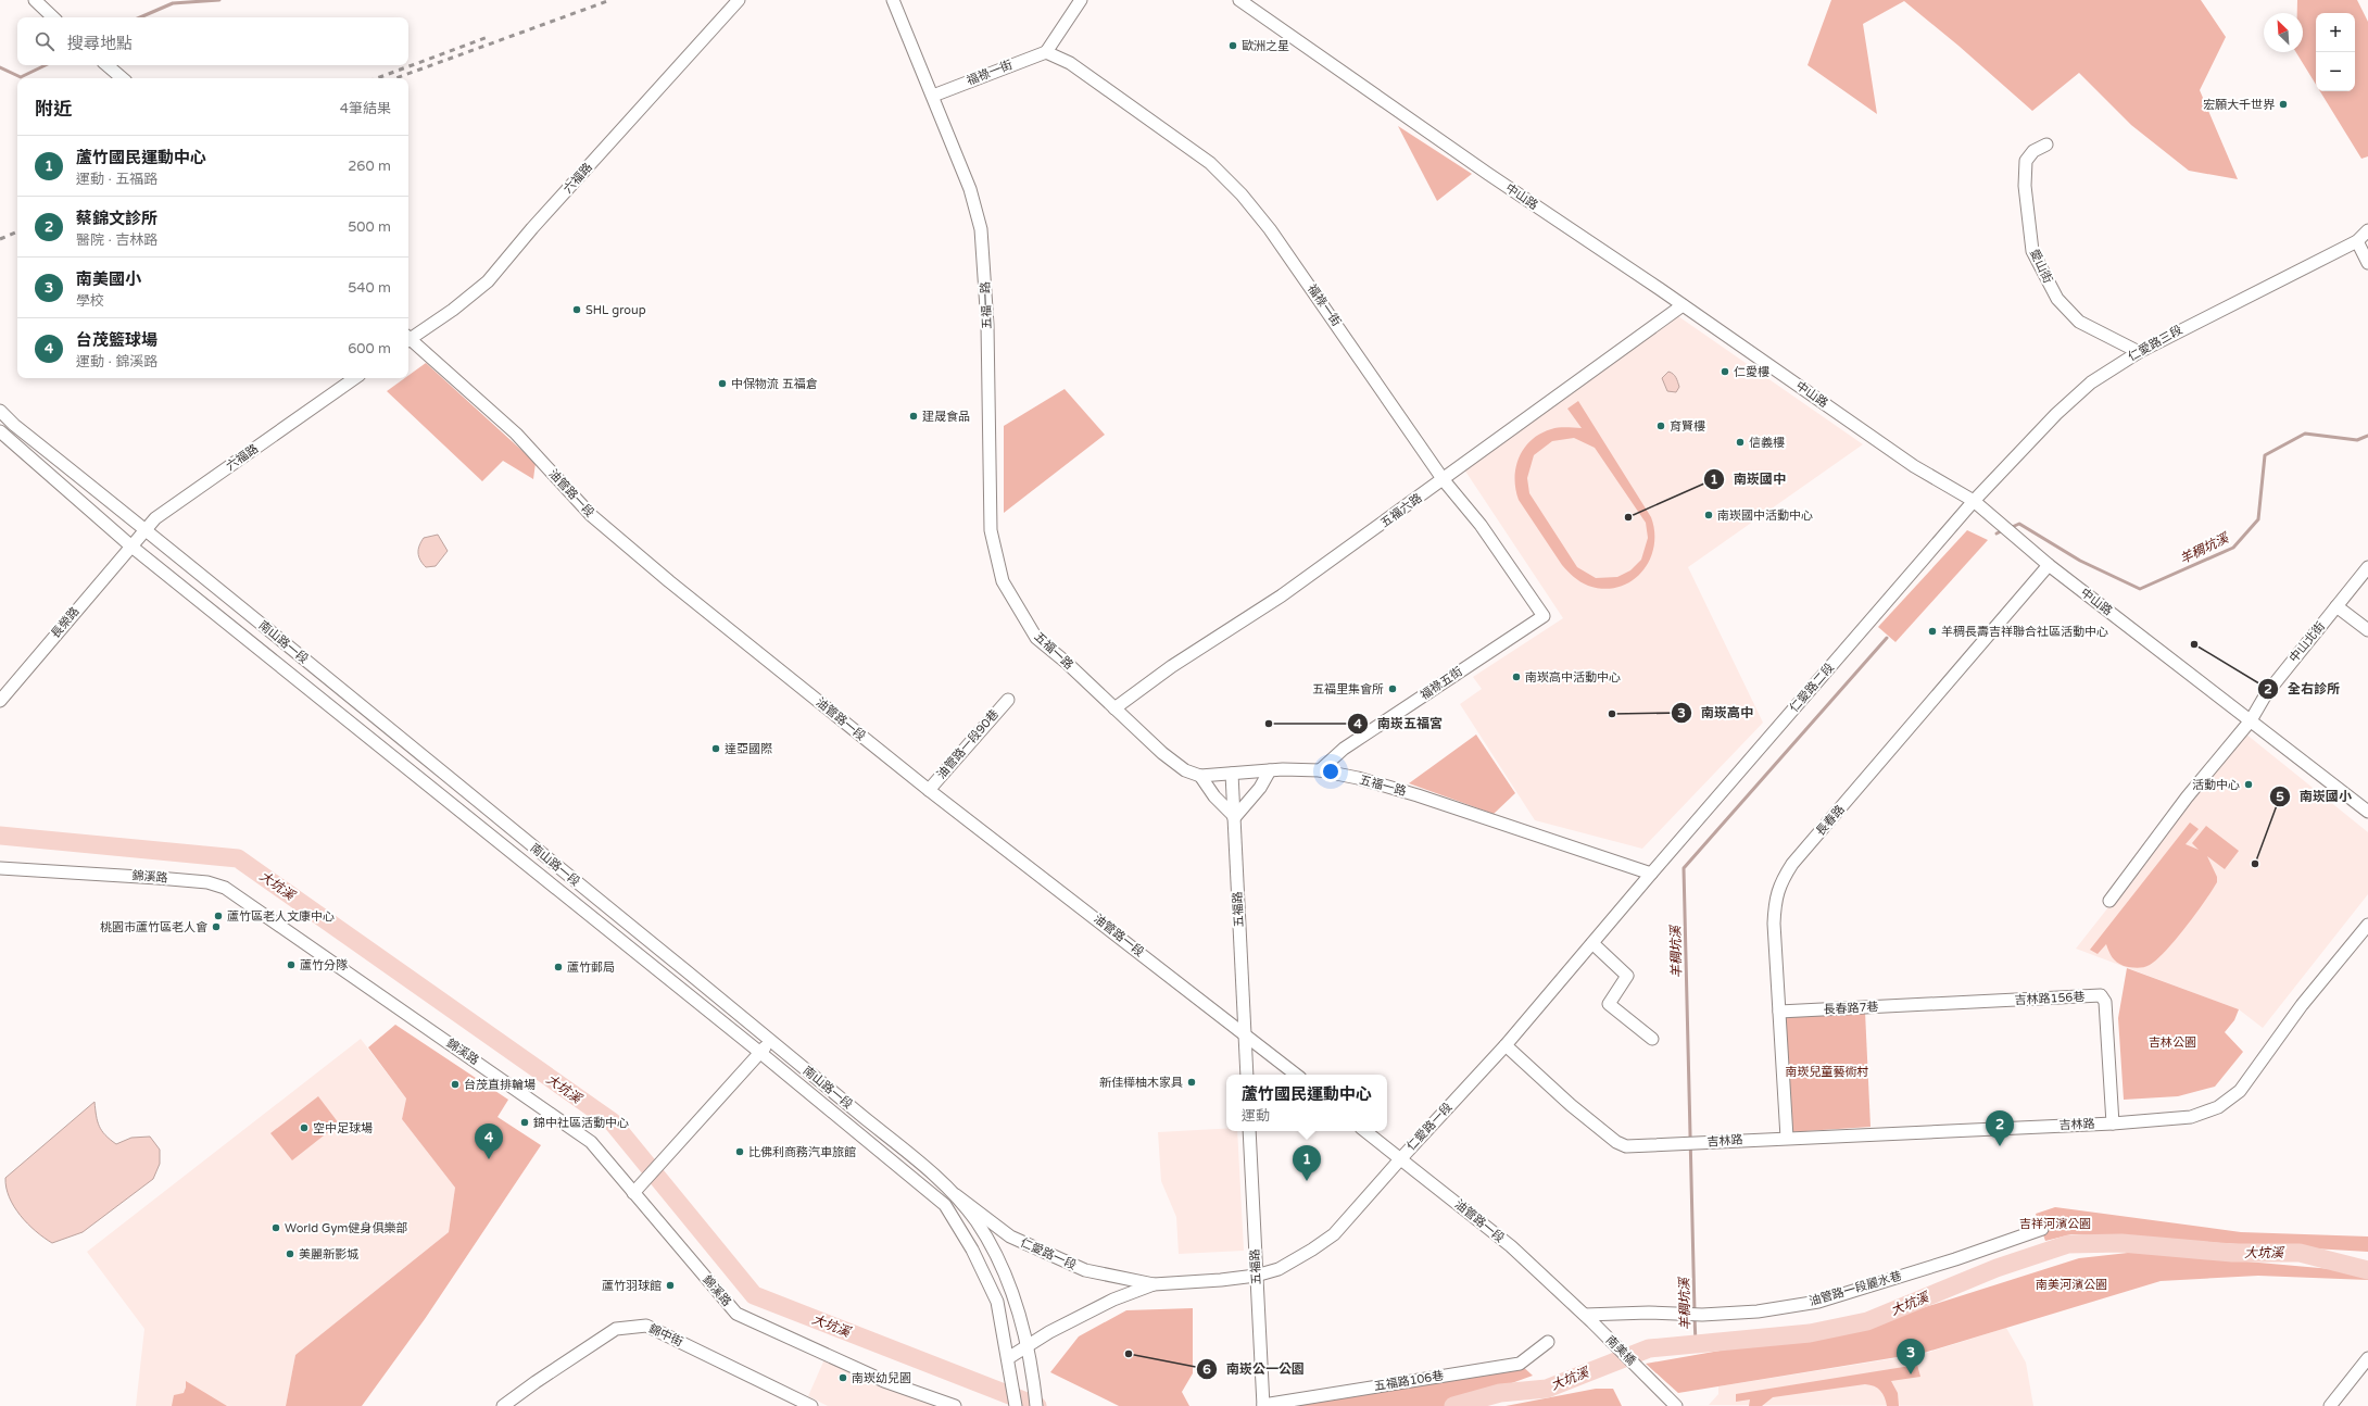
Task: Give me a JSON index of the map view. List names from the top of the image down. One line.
{"streets":{"street":["福祿一街","六福路","中山路","愛山街","五福一路","仁愛路三段","油管路一段","五福六路","長榮路","南山路一段","中山北街","福祿五街","仁愛路二段","油管路一段90巷","長春路","錦溪路","五福路","吉林路156巷","長春路7巷","吉林路","仁愛路一段","油管路一段麗水巷","錦中街","南美橋","五福路106巷"]},"crossings":[["福祿一街","五福一路"],["福祿一街","五福六路"],["福祿一街","福祿五街"],["六福路","長榮路"],["六福路","南山路一段"],["中山路","仁愛路三段"],["中山路","五福六路"],["中山路","中山北街"],["中山路","仁愛路二段"],["中山路","長春路"],["愛山街","仁愛路三段"],["五福一路","五福六路"],["五福一路","福祿五街"],["五福一路","仁愛路二段"],["五福一路","五福路"],["五福一路","仁愛路一段"],["仁愛路三段","仁愛路二段"],["油管路一段","油管路一段90巷"],["油管路一段","五福路"],["油管路一段","仁愛路一段"],["油管路一段","油管路一段麗水巷"],["油管路一段","南美橋"],["長榮路","南山路一段"],["南山路一段","仁愛路一段"],["仁愛路二段","仁愛路一段"],["長春路","長春路7巷"],["長春路","吉林路"],["五福路","仁愛路一段"],["五福路","五福路106巷"],["吉林路156巷","長春路7巷"],["吉林路156巷","吉林路"],["吉林路","仁愛路一段"],["油管路一段麗水巷","南美橋"]],"water":["羊稠坑溪","大坑溪"],"parks":["吉林公園","南崁兒童藝術村","吉祥河濱公園","南美河濱公園"],"places":["歐洲之星","宏願大千世界","SHL group","仁愛樓","中保物流 五福倉","建晟食品","育賢樓","信義樓","南崁國中活動中心","南崁國中","羊稠長壽吉祥聯合社區活動中心","全右診所","南崁高中活動中心","五福里集會所","南崁高中","南崁五福宮","達亞國際","活動中心","南崁國小","蘆竹區老人文康中心","桃園市蘆竹區老人會","蘆竹分隊","蘆竹郵局","新佳樺柚木家具","台茂直排輪場","錦中社區活動中心","空中足球場","比佛利商務汽車旅館","World Gym健身俱樂部","美麗新影城","蘆竹羽球館","南崁公一公園","南崁幼兒園"],"north":"top left","page":{"map_buttons":["+","−"],"search":"搜尋地點","heading":["附近","4筆結果"],"list":[{"mark":"1","name":"蘆竹國民運動中心","note":"運動 · 五福路","value":"260 m"},{"mark":"2","name":"蔡錦文診所","note":"醫院 · 吉林路","value":"500 m"},{"mark":"3","name":"南美國小","note":"學校","value":"540 m"},{"mark":"4","name":"台茂籃球場","note":"運動 · 錦溪路","value":"600 m"}],"popup":["蘆竹國民運動中心","運動"],"pins":["2","4","1","3"]}}
